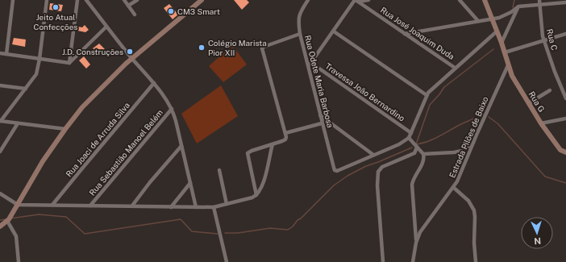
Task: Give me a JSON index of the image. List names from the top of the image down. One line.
{"streets":{"main road":["Rua G"],"street":["Rua José Joaquim Duda","Rua C","Rua Odete Maria Barbosa","Travessa João Bernardino","Estrada Pilões de Baixo","Rua Joaci de Arruda Silva","Rua Sebastião Manoel Belém"]},"crossings":[["Rua G","Estrada Pilões de Baixo"]],"places":["Jeito Atual Confecções","CM3 Smart","Colégio Marista Pior XII","J.D. Construções"],"north":"bottom"}
